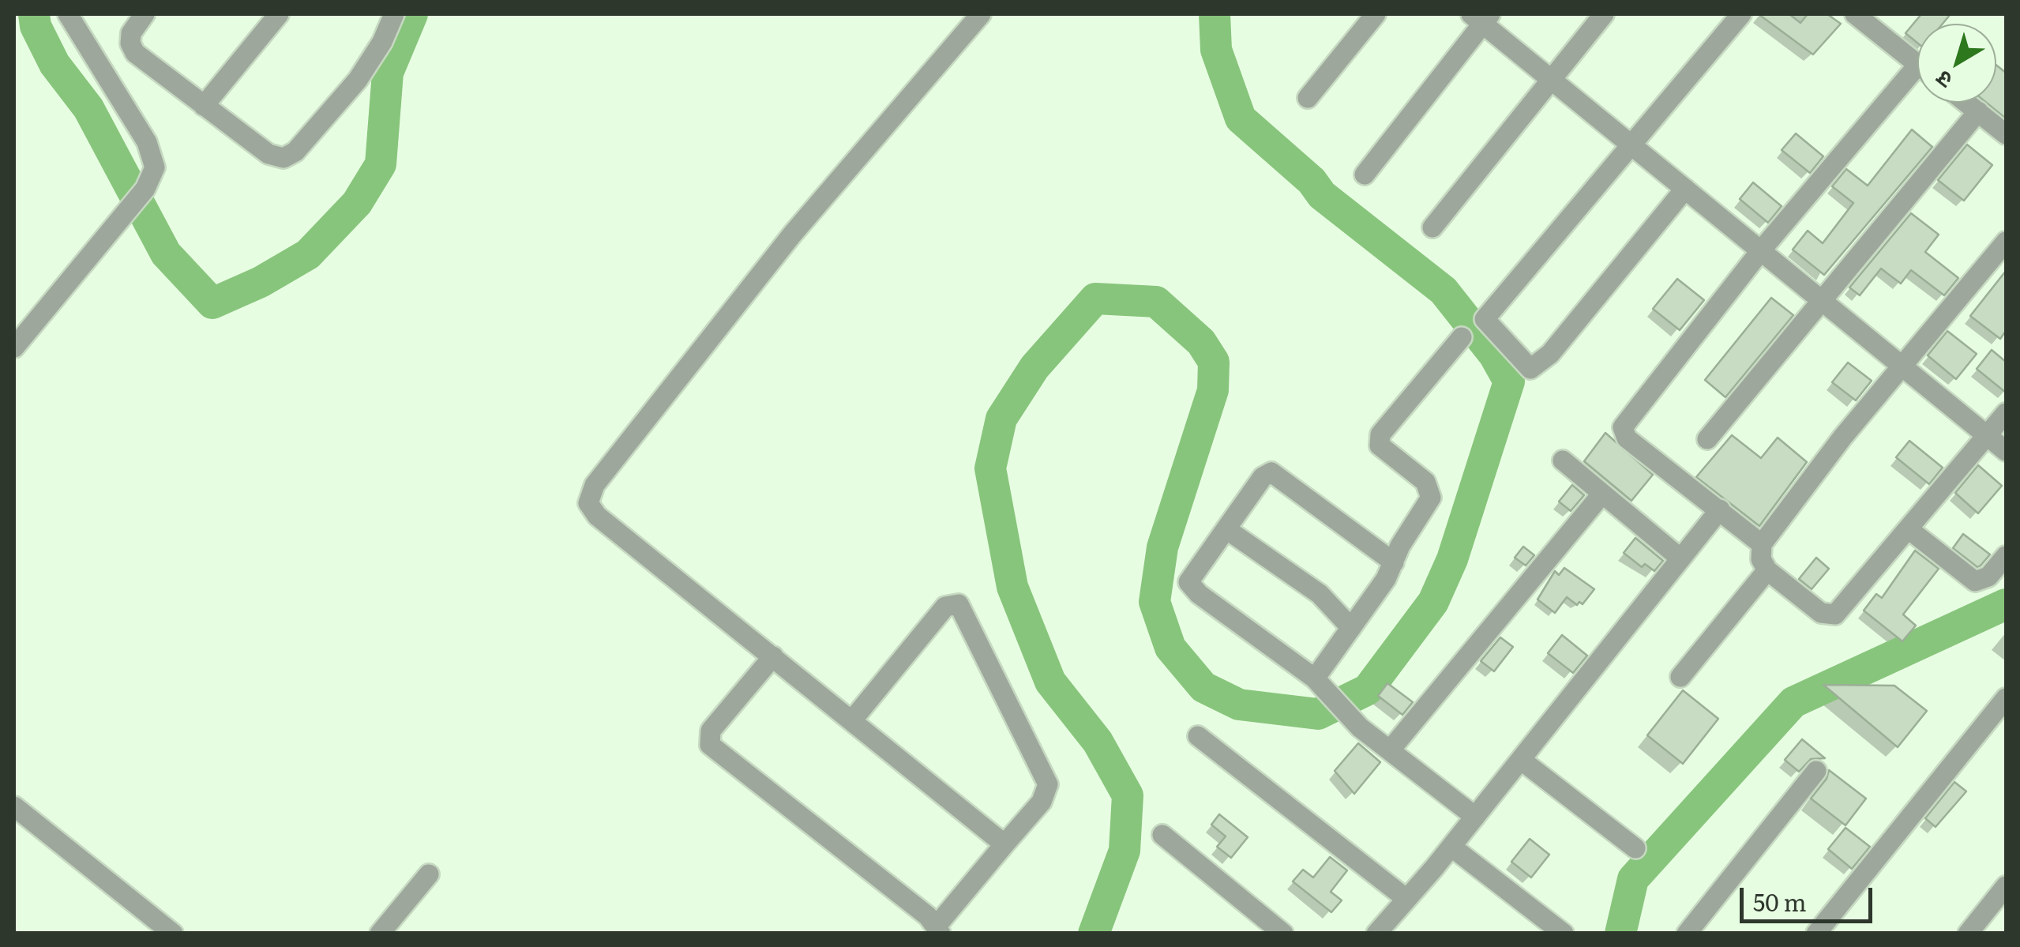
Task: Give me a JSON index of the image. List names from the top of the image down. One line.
{"scale_bar":"50 m","north":"bottom left"}
